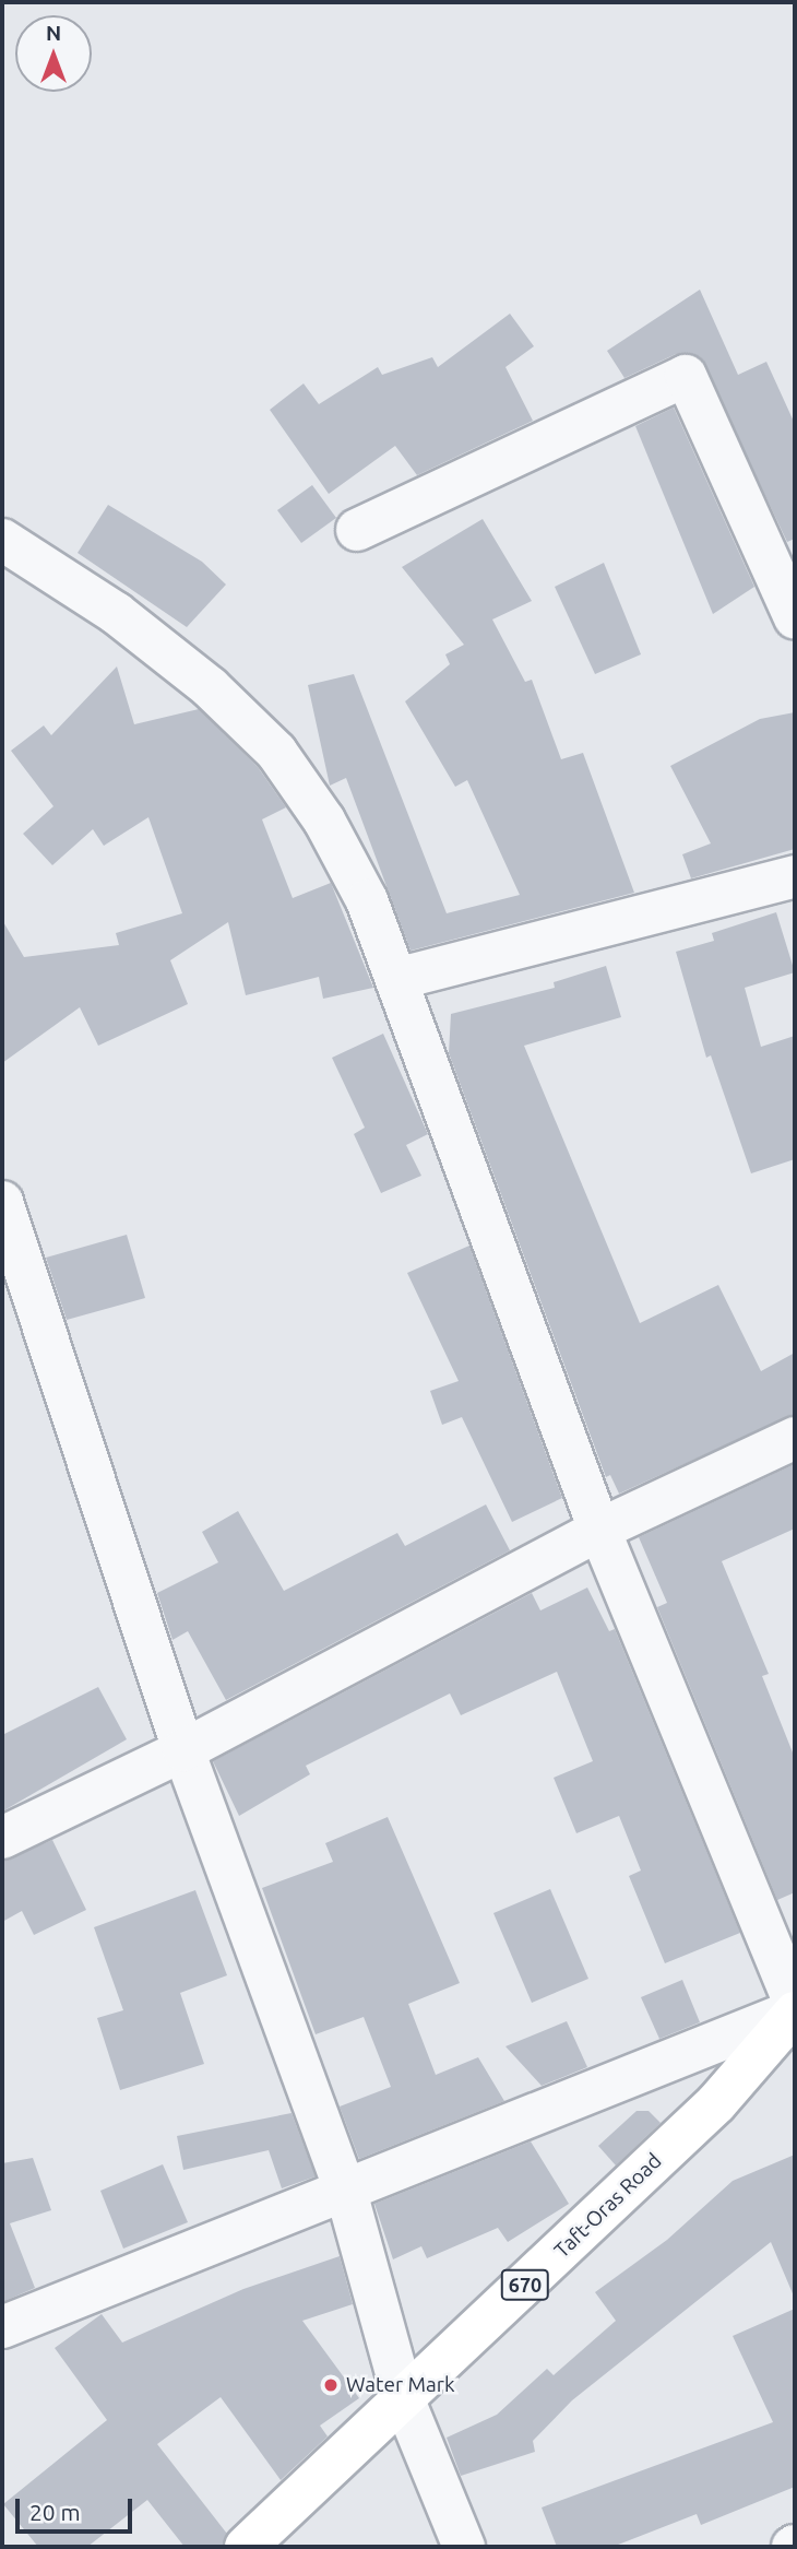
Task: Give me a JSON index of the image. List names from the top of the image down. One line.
{"streets":{"main road":["Taft-Oras Road","670"]},"places":["Water Mark"],"scale_bar":"20 m","north":"top"}
